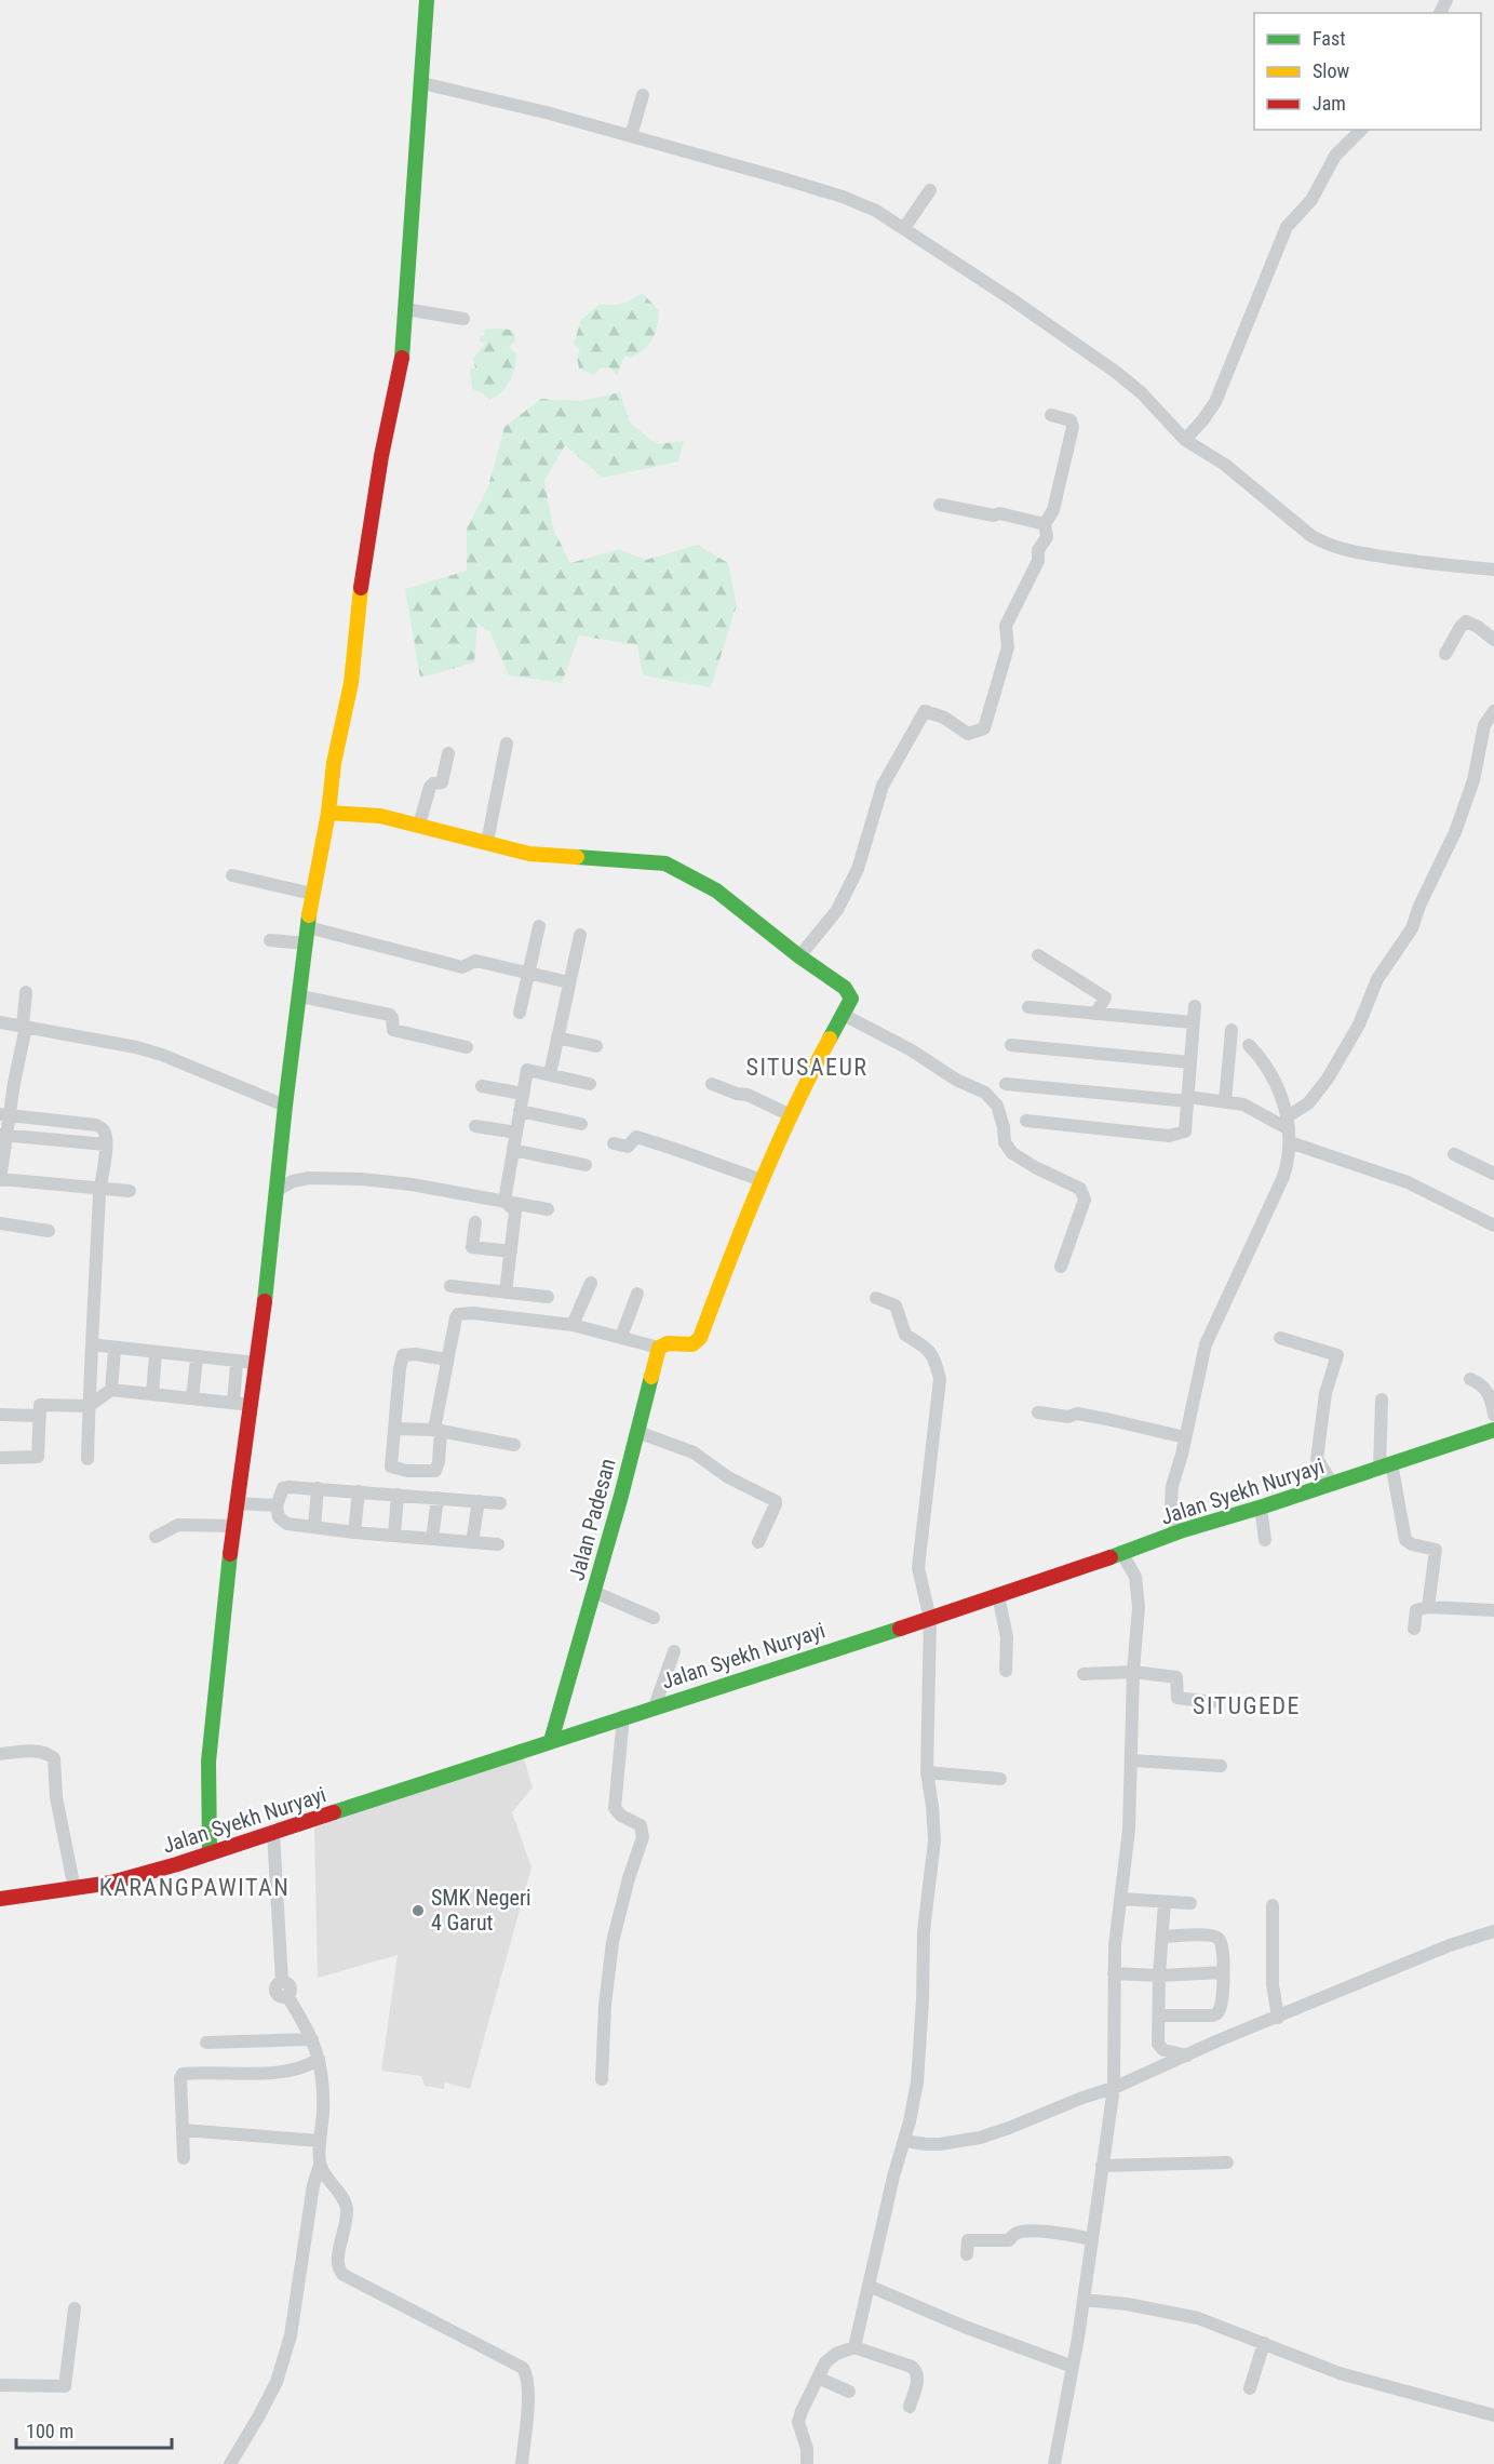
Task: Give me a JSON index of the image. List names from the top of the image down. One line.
{"streets":{"street":["Jalan Syekh Nuryayi","Jalan Padesan"]},"crossings":[["Jalan Syekh Nuryayi","Jalan Padesan"]],"districts":["SITUSAEUR","SITUGEDE","KARANGPAWITAN"],"places":["SMK Negeri 4 Garut"],"legend":["Fast","Slow","Jam"],"scale_bar":"100 m"}
